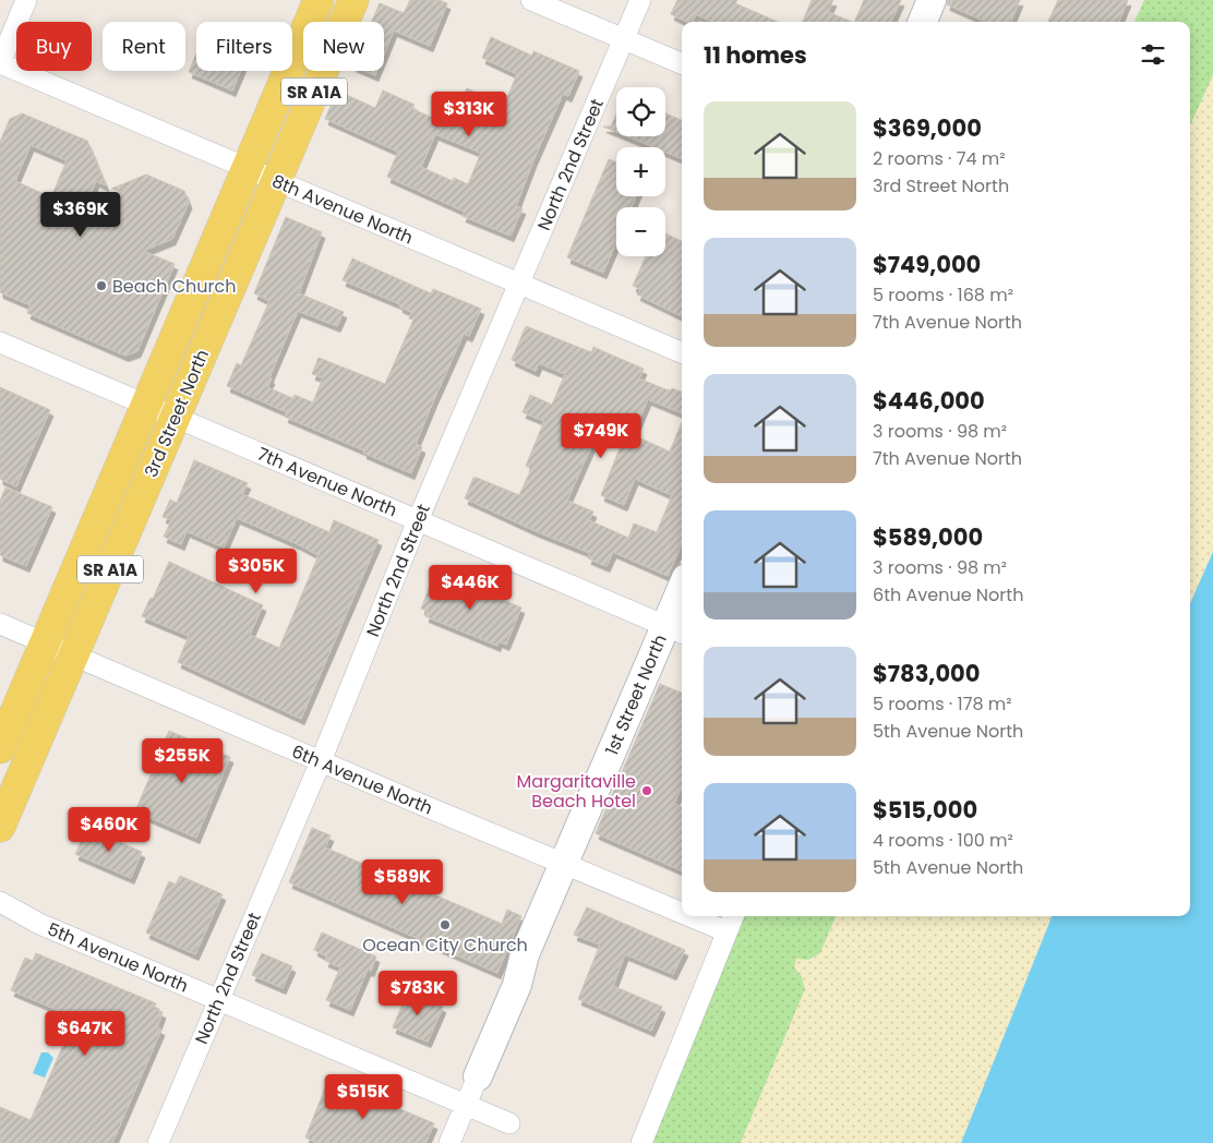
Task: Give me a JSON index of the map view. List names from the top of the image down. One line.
{"streets":{"main road":["SR A1A","3rd Street North"],"street":["North 2nd Street","8th Avenue North","7th Avenue North","1st Street North","6th Avenue North","5th Avenue North"]},"crossings":[["North 2nd Street","8th Avenue North"],["North 2nd Street","7th Avenue North"],["North 2nd Street","6th Avenue North"],["North 2nd Street","5th Avenue North"],["8th Avenue North","3rd Street North"],["3rd Street North","7th Avenue North"],["3rd Street North","6th Avenue North"],["7th Avenue North","1st Street North"],["1st Street North","6th Avenue North"],["1st Street North","5th Avenue North"]],"places":["Beach Church","Margaritaville Beach Hotel","Ocean City Church"],"page":{"chip":["Buy","Rent","Filters","New"],"heading":"11 homes","map_buttons":["+","−"],"list":[{"name":"$369,000","note":"2 rooms · 74 m² · 3rd Street North"},{"name":"$749,000","note":"5 rooms · 168 m² · 7th Avenue North"},{"name":"$446,000","note":"3 rooms · 98 m² · 7th Avenue North"},{"name":"$589,000","note":"3 rooms · 98 m² · 6th Avenue North"},{"name":"$783,000","note":"5 rooms · 178 m² · 5th Avenue North"},{"name":"$515,000","note":"4 rooms · 100 m² · 5th Avenue North"}],"price":["$313K","$369K","$749K","$305K","$446K","$255K","$460K","$589K","$783K","$647K","$515K"]}}
